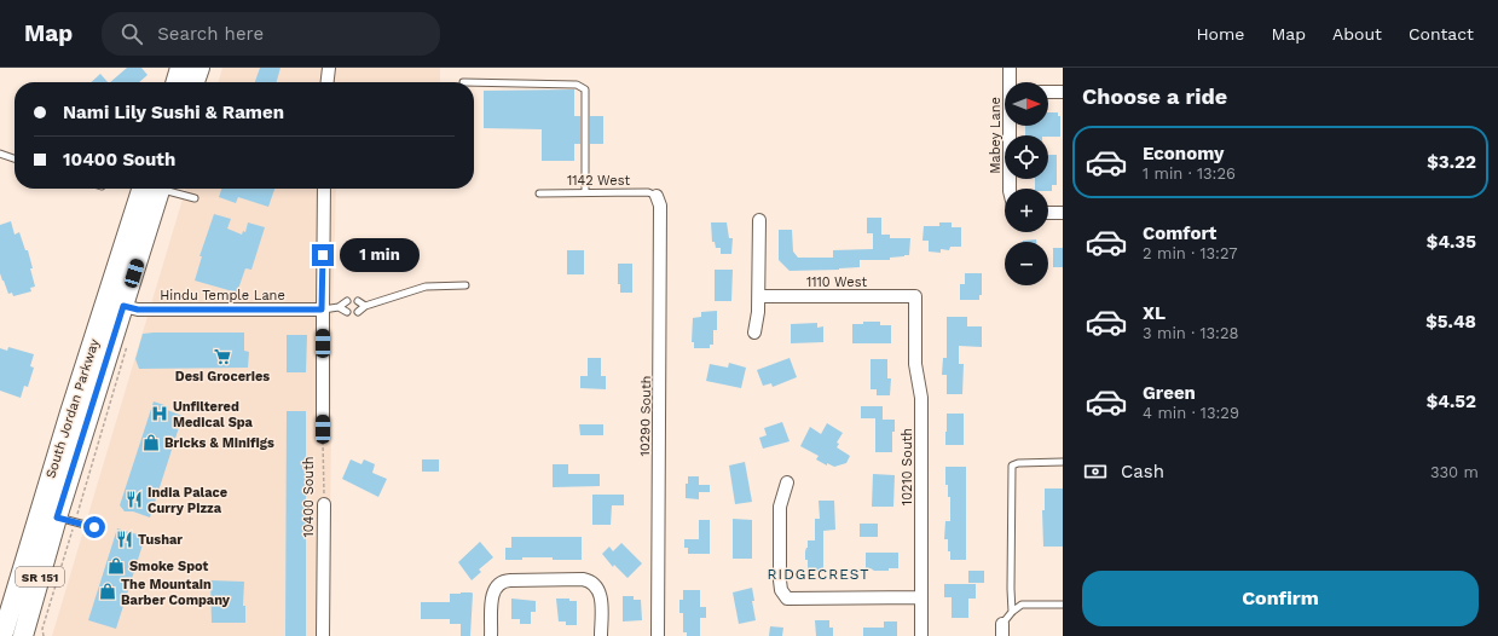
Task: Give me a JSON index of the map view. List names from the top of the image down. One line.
{"streets":{"main road":["South Jordan Parkway","SR 151"],"street":["Mabey Lane","1110 West","Hindu Temple Lane","10290 South","10210 South","10400 South"],"lane":["1142 West"]},"crossings":[["1142 West","10290 South"],["1110 West","10210 South"],["Hindu Temple Lane","South Jordan Parkway"]],"districts":["RIDGECREST"],"places":{"supermarket":["Desi Groceries"],"hospital":["Unfiltered Medical Spa"],"shop":["Bricks & Minifigs","Smoke Spot","The Mountain Barber Company"],"restaurant":["India Palace Curry Pizza","Tushar"]},"north":"right","page":{"header":"Map","search":"Search here","nav":["Home","Map","About","Contact"],"heading":"Choose a ride","map_buttons":["+","−"],"banner":["Nami Lily Sushi & Ramen","10400 South"],"list":[{"name":"Economy","note":"1 min · 13:26","value":"$3.22"},{"name":"Comfort","note":"2 min · 13:27","value":"$4.35"},{"name":"XL","note":"3 min · 13:28","value":"$5.48"},{"name":"Green","note":"4 min · 13:29","value":"$4.52"}],"bubble":"1 min","pay":["Cash","330 m"],"buttons":"Confirm"}}
